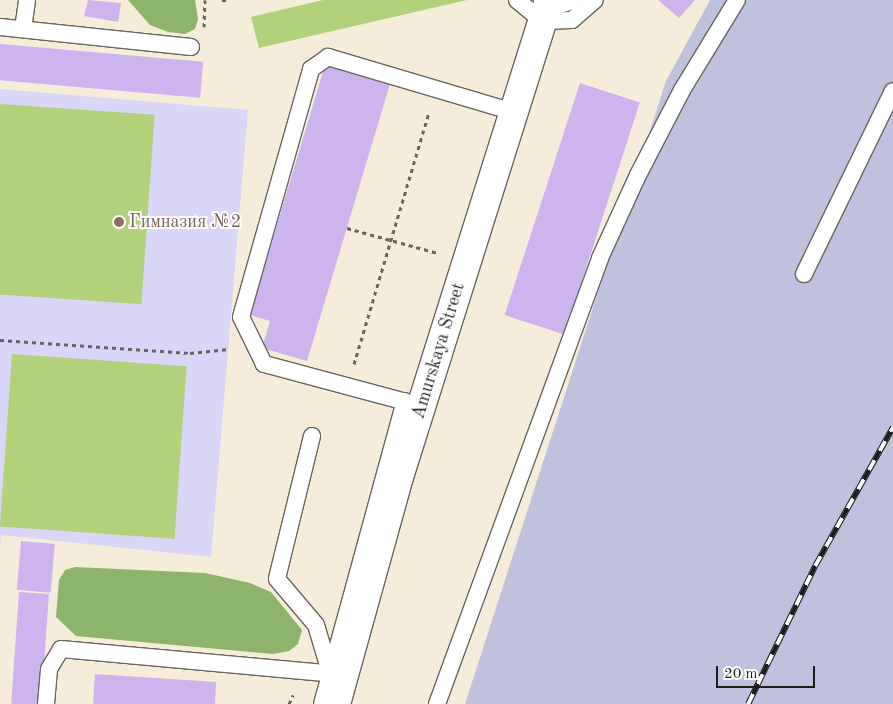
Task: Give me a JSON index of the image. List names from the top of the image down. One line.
{"streets":{"street":["Amurskaya Street"]},"places":["Гимназия №2"],"scale_bar":"20 m"}
